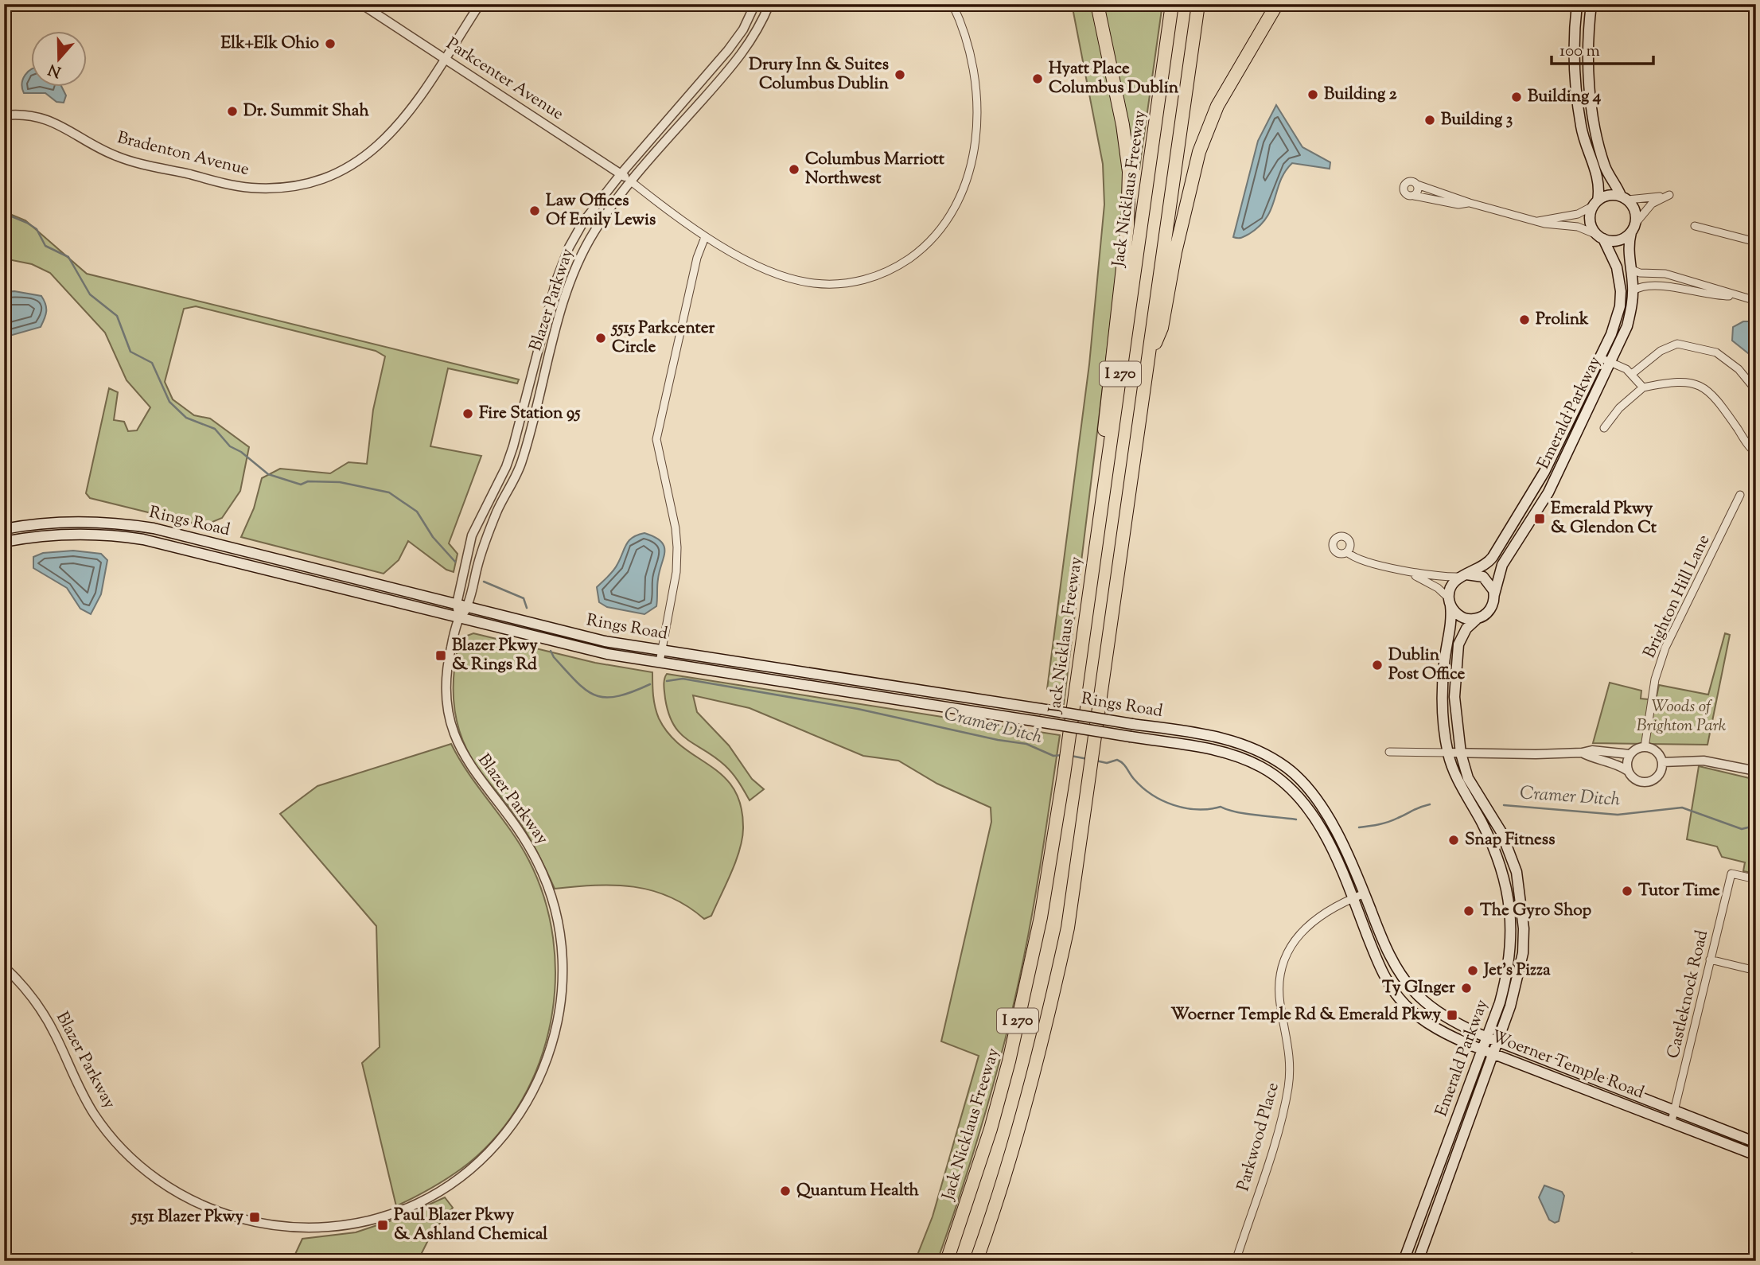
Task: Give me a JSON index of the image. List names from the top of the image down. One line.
{"streets":{"highway":["Jack Nicklaus Freeway","I 270"],"main road":["Emerald Parkway","Rings Road","Woerner Temple Road"],"street":["Parkcenter Avenue","Bradenton Avenue","Blazer Parkway","Brighton Hill Lane","Castleknock Road","Parkwood Place"]},"crossings":[["Parkcenter Avenue","Bradenton Avenue"],["Parkcenter Avenue","Blazer Parkway"],["Blazer Parkway","Rings Road"],["Emerald Parkway","Woerner Temple Road"],["Rings Road","Woerner Temple Road"],["Castleknock Road","Woerner Temple Road"],["Woerner Temple Road","Parkwood Place"]],"water":["Cramer Ditch"],"parks":["Woods of Brighton Park"],"places":{"other":["Elk+Elk Ohio","Drury Inn & Suites Columbus Dublin","Hyatt Place Columbus Dublin","Building 2","Building 4","Dr. Summit Shah","Building 3","Columbus Marriott Northwest","Law Offices Of Emily Lewis","Prolink","5515 Parkcenter Circle","Fire Station 95","Dublin Post Office","Snap Fitness","Tutor Time","The Gyro Shop","Jet's Pizza","Ty GInger","Quantum Health"],"transit":["Emerald Pkwy & Glendon Ct","Blazer Pkwy & Rings Rd","Woerner Temple Rd & Emerald Pkwy","5151 Blazer Pkwy","Paul Blazer Pkwy & Ashland Chemical"]},"scale_bar":"100 m","north":"bottom"}
